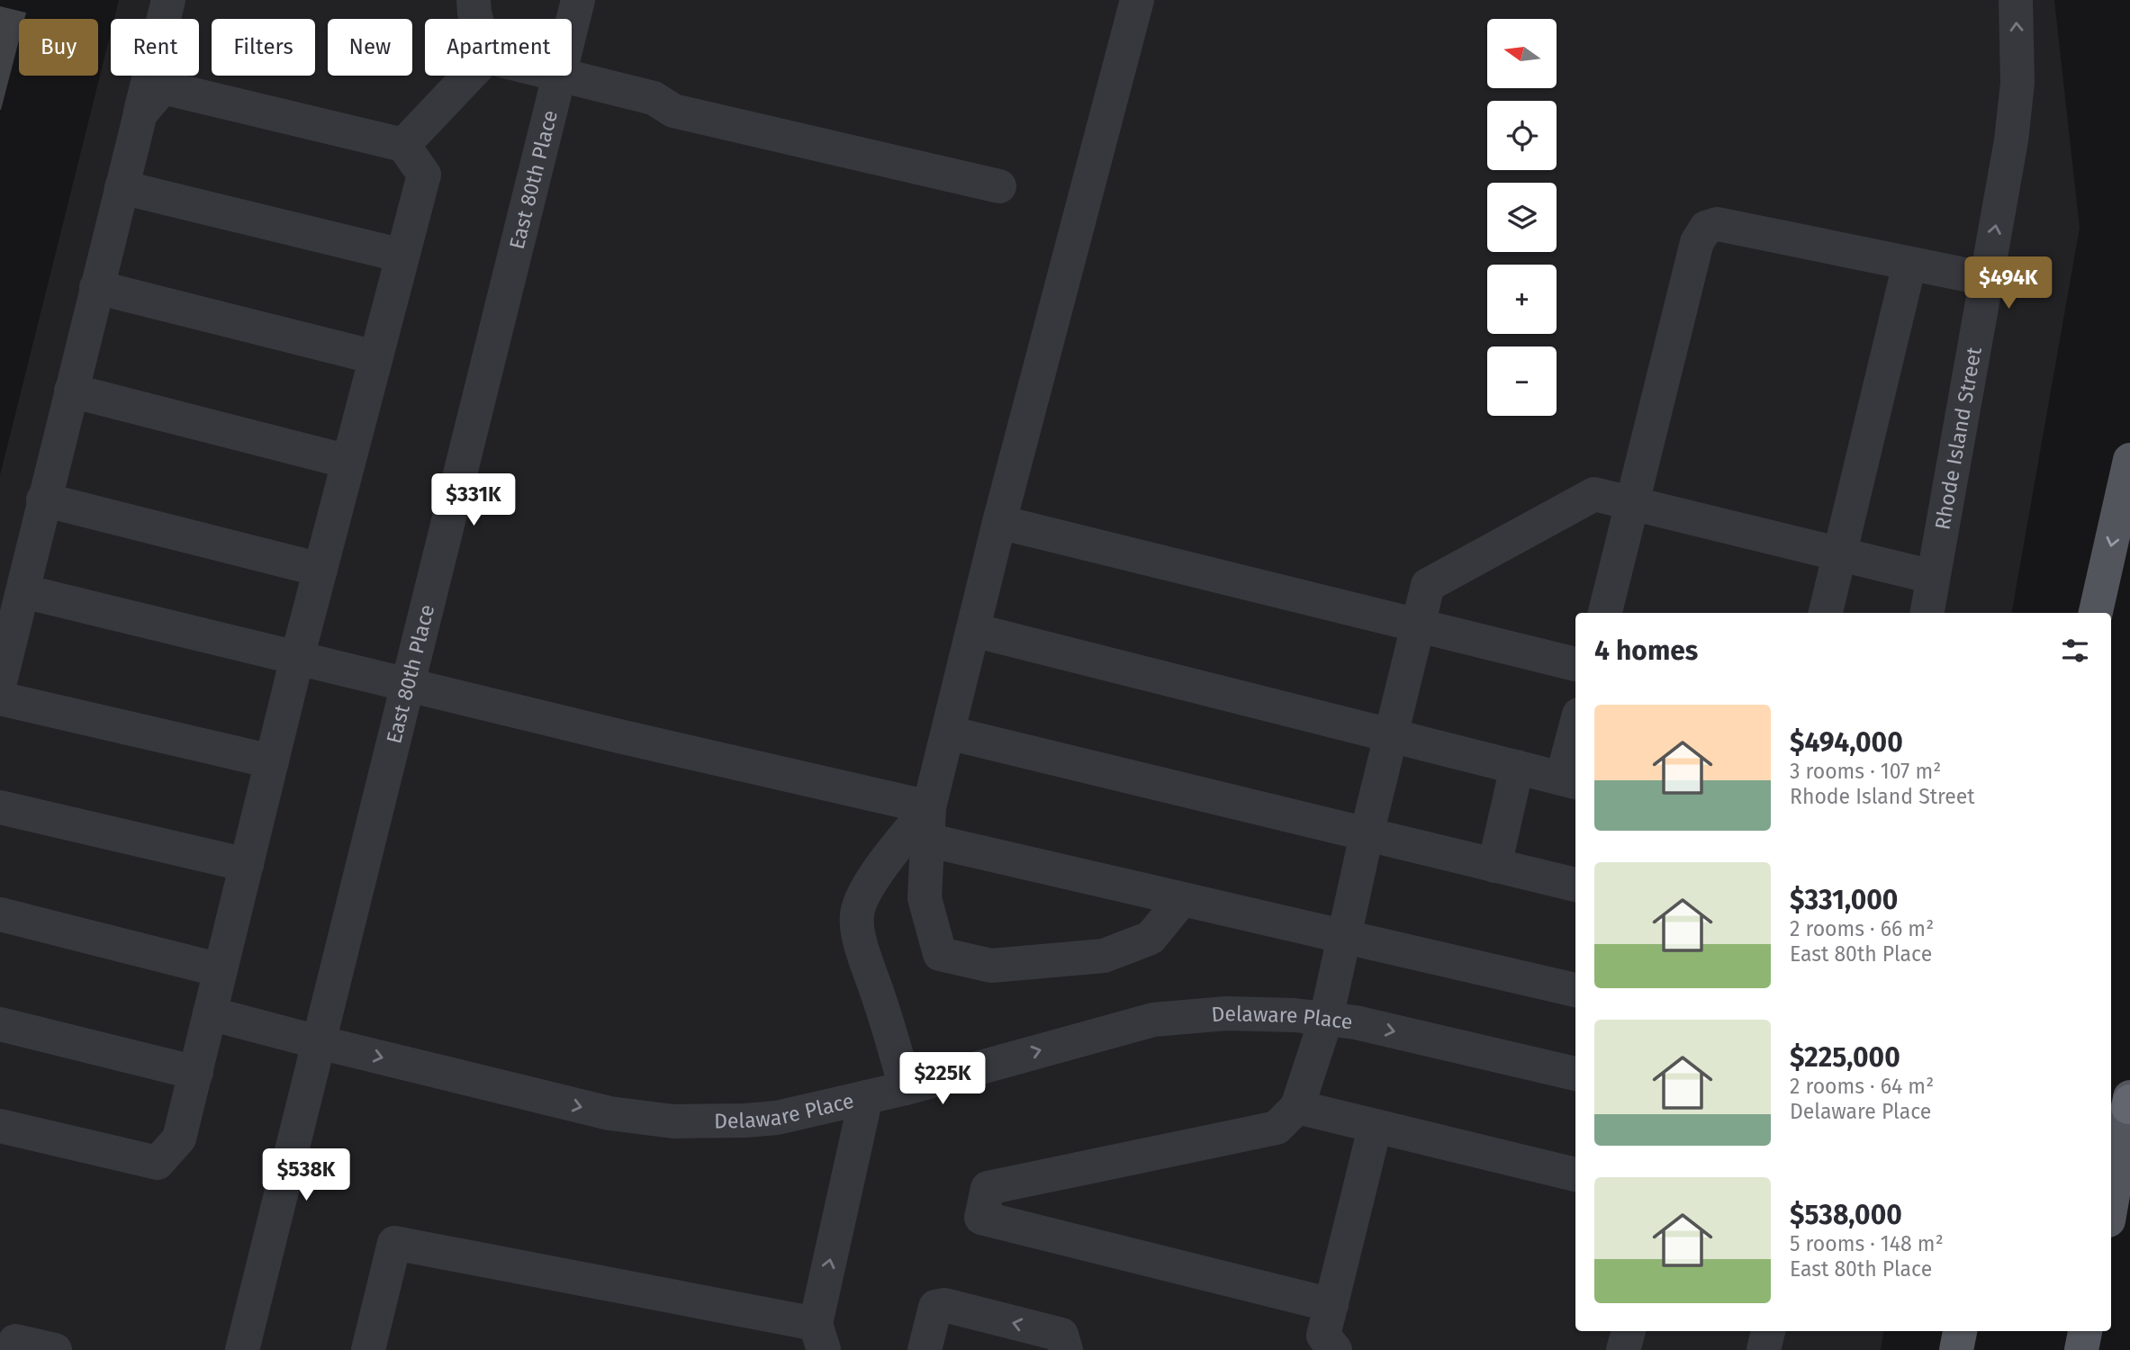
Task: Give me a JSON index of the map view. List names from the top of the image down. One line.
{"streets":{"street":["East 80th Place","Rhode Island Street","Delaware Place"]},"crossings":[["East 80th Place","Delaware Place"]],"one_way":["Rhode Island Street"],"north":"left","page":{"map_buttons":["+","−"],"chip":["Buy","Rent","Filters","New","Apartment"],"price":["$494K","$331K","$225K","$538K"],"heading":"4 homes","list":[{"name":"$494,000","note":"3 rooms · 107 m² · Rhode Island Street"},{"name":"$331,000","note":"2 rooms · 66 m² · East 80th Place"},{"name":"$225,000","note":"2 rooms · 64 m² · Delaware Place"},{"name":"$538,000","note":"5 rooms · 148 m² · East 80th Place"}]}}
